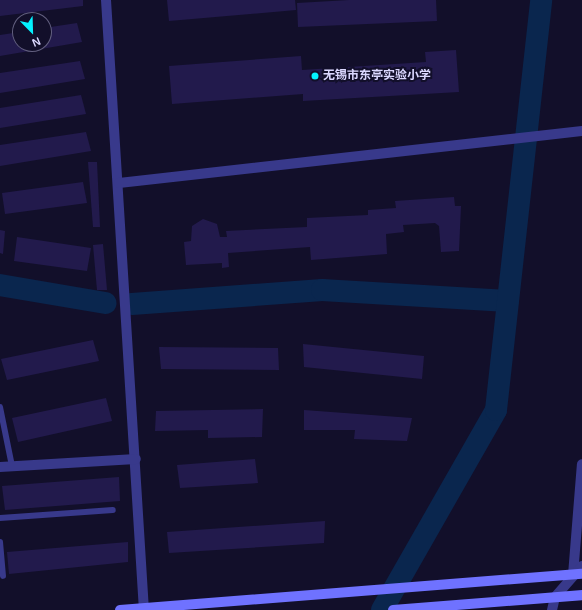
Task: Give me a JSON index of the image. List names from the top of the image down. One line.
{"places":["无锡市东亭实验小学"],"north":"bottom right"}
